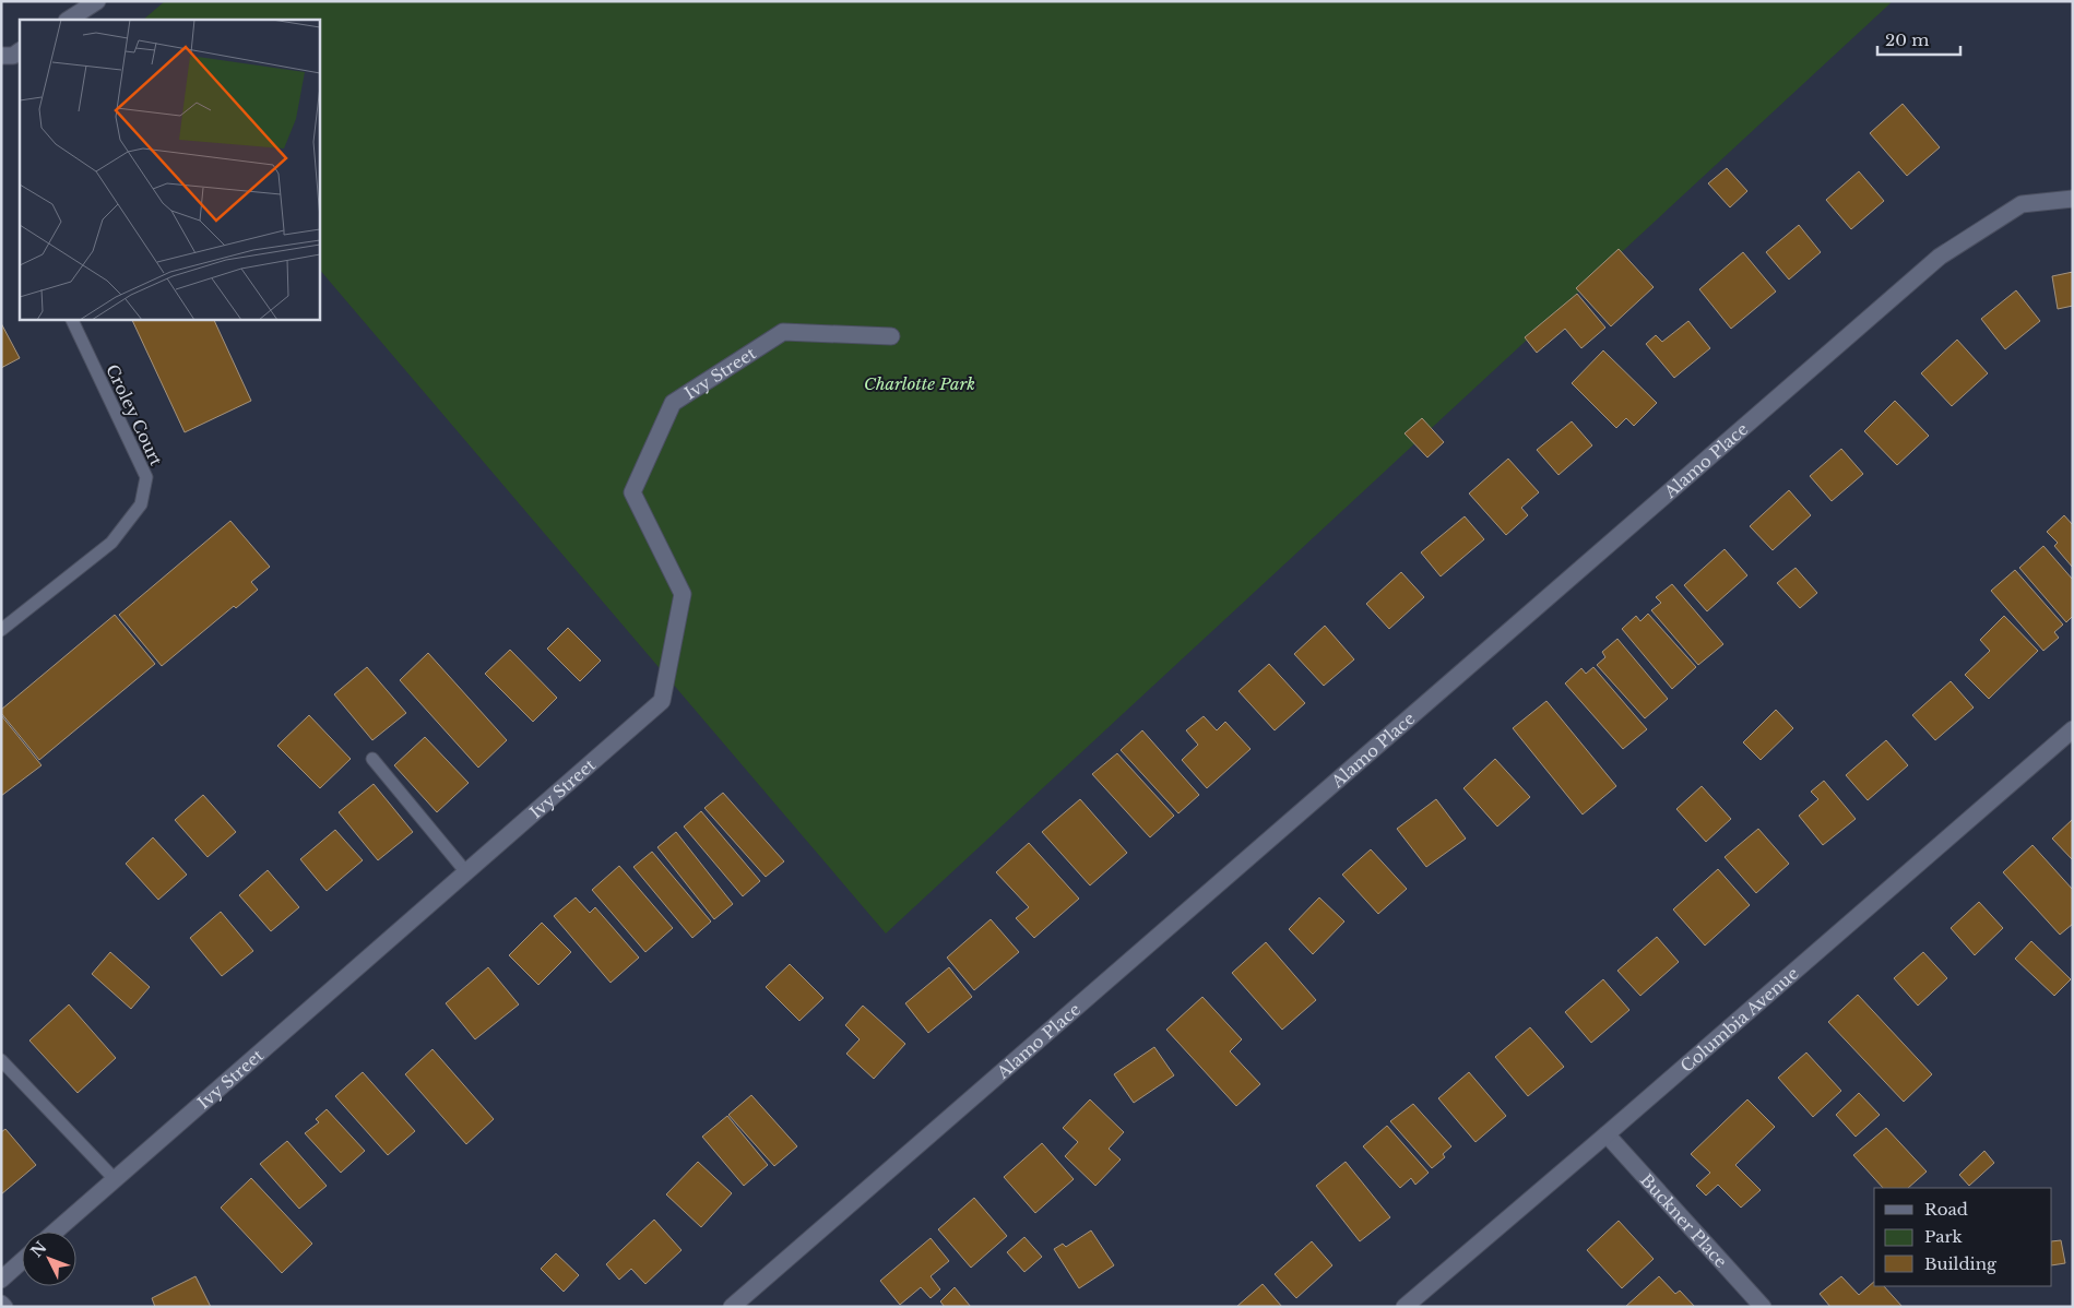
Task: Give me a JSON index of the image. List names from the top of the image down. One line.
{"streets":{"street":["Ivy Street","Alamo Place","Columbia Avenue","Buckner Place"],"lane":["Croley Court"]},"crossings":[["Columbia Avenue","Buckner Place"]],"parks":["Charlotte Park"],"legend":["Road","Park","Building"],"scale_bar":"20 m","north":"top left"}
